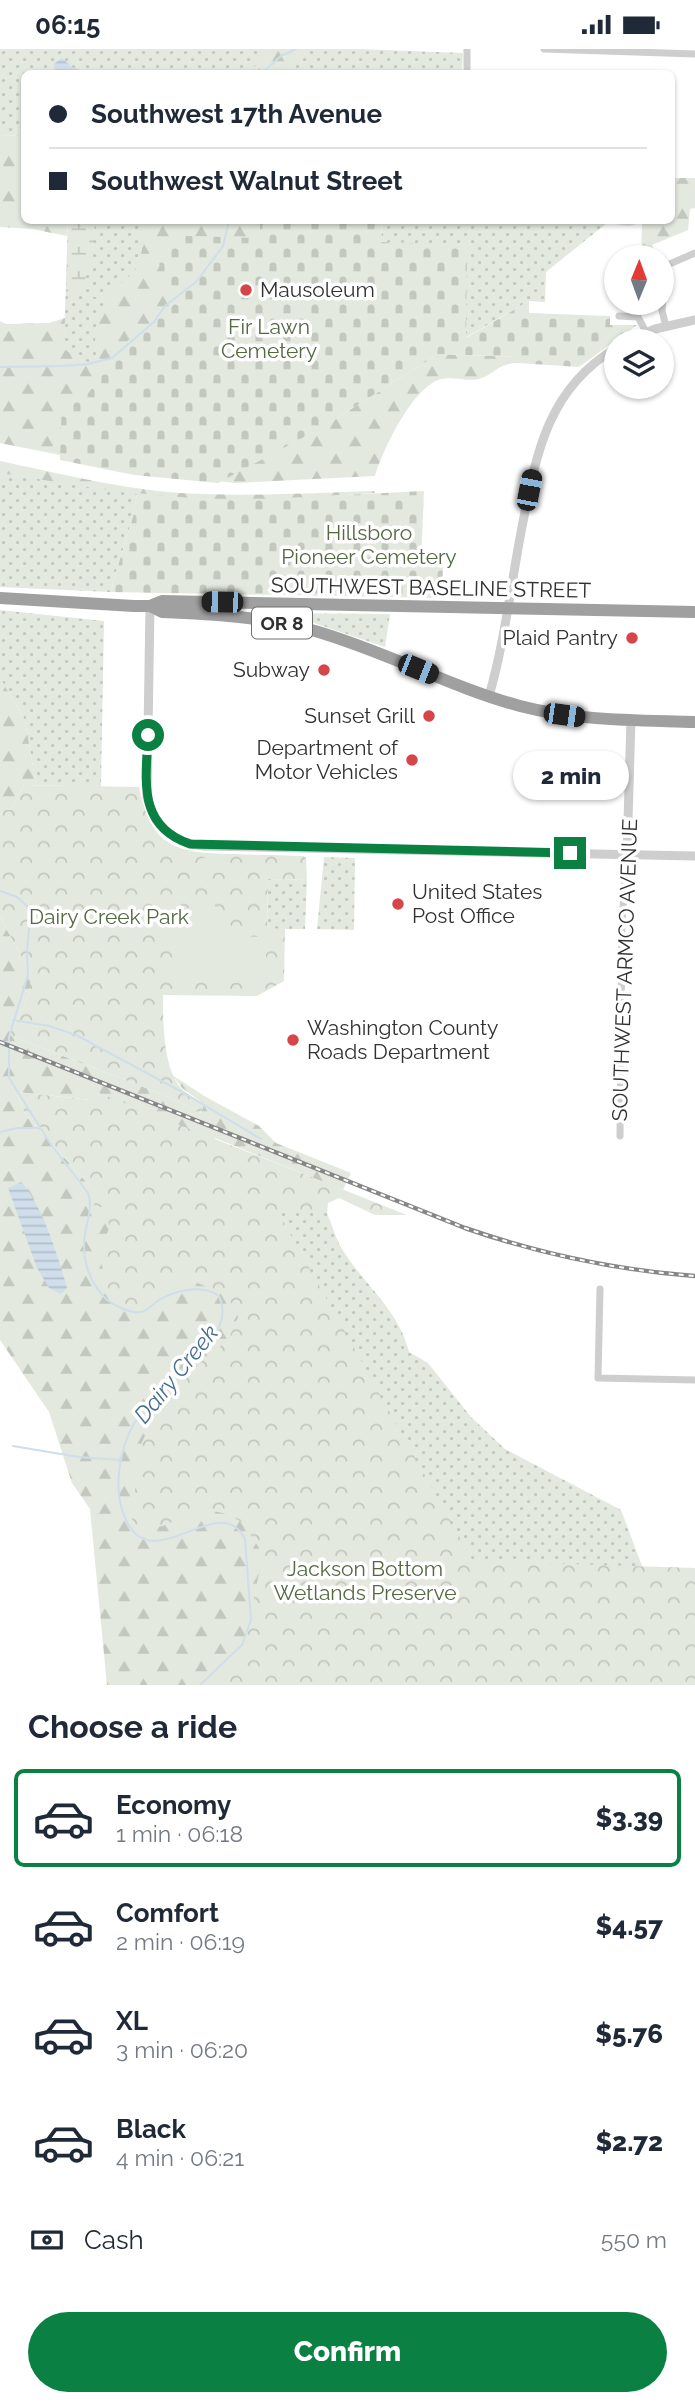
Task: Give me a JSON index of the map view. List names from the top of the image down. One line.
{"streets":{"highway":["SOUTHWEST BASELINE STREET","OR 8"],"street":["SOUTHWEST ARMCO AVENUE"]},"crossings":[["SOUTHWEST BASELINE STREET","OR 8"],["OR 8","SOUTHWEST ARMCO AVENUE"]],"water":["Dairy Creek"],"parks":["Fir Lawn Cemetery","Hillsboro Pioneer Cemetery","Dairy Creek Park","Jackson Bottom Wetlands Preserve"],"places":["Mausoleum","Plaid Pantry","Subway","Sunset Grill","Department of Motor Vehicles","United States Post Office","Washington County Roads Department"],"north":"top","page":{"status":"06:15","banner":["Southwest 17th Avenue","Southwest Walnut Street"],"bubble":"2 min","heading":"Choose a ride","list":[{"name":"Economy","note":"1 min · 06:18","value":"$3.39"},{"name":"Comfort","note":"2 min · 06:19","value":"$4.57"},{"name":"XL","note":"3 min · 06:20","value":"$5.76"},{"name":"Black","note":"4 min · 06:21","value":"$2.72"}],"pay":["Cash","550 m"],"buttons":"Confirm"}}
